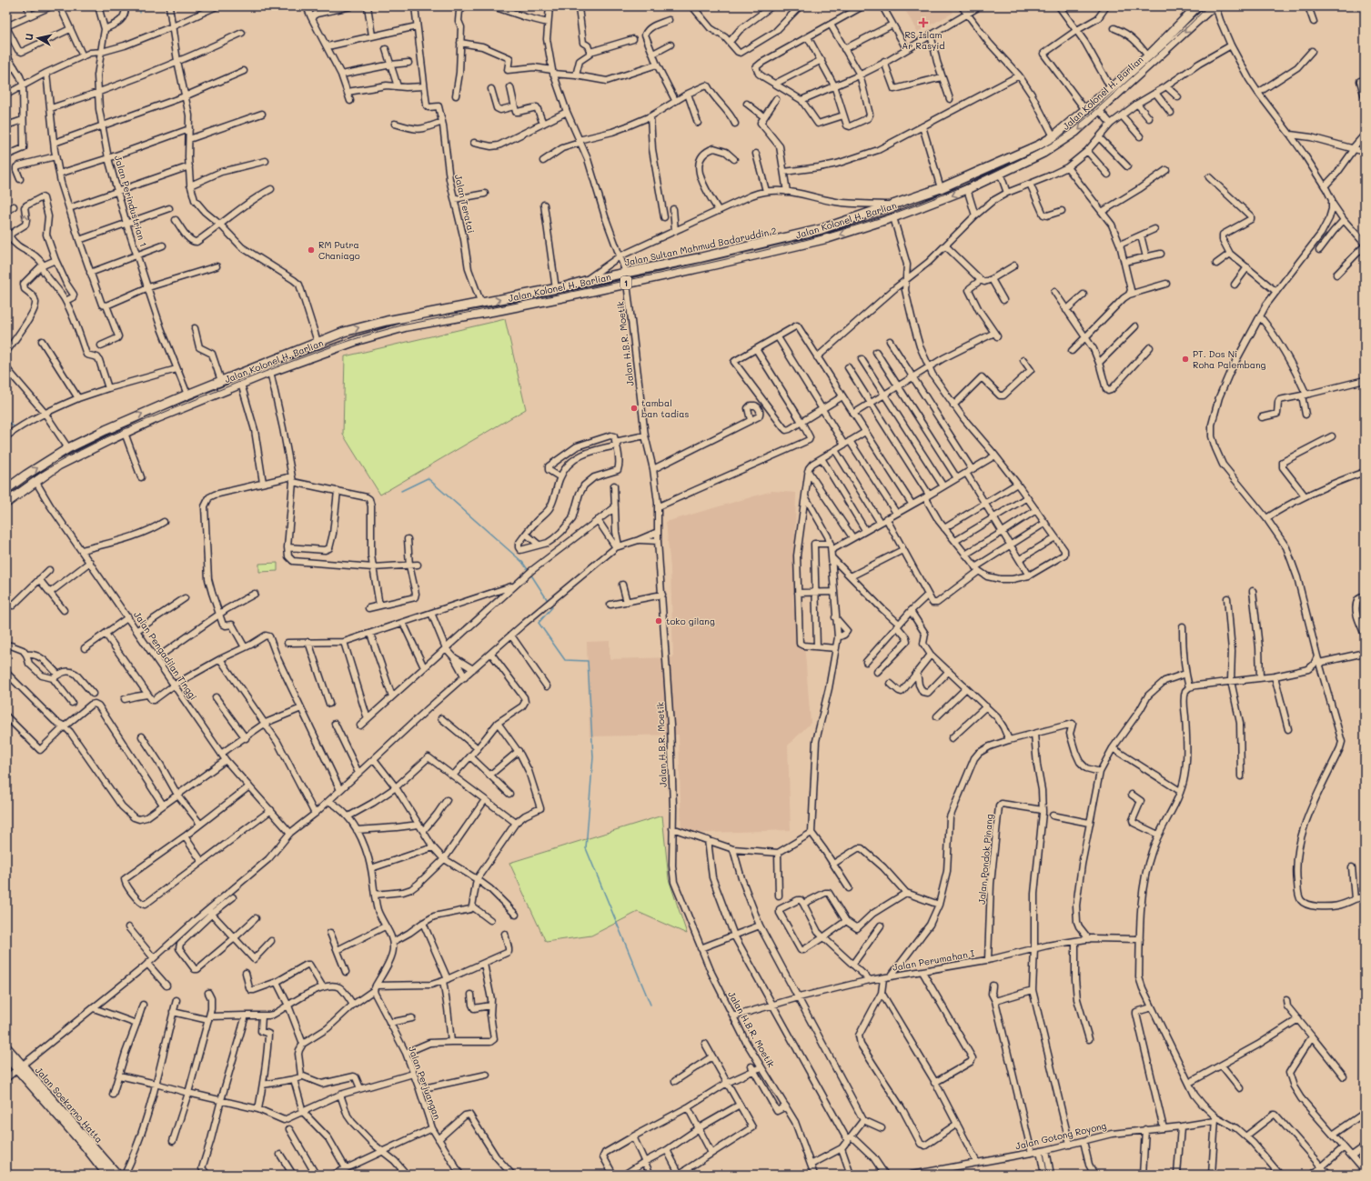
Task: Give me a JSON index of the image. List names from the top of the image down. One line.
{"streets":{"highway":["Jalan Kolonel H. Barlian","Jalan Sultan Mahmud Badaruddin 2","1","Jalan Soekarno Hatta"],"street":["Jalan Perindustrian 1","Jalan Teratai","Jalan H.B.R. Moetik","Jalan Pengadilan Tinggi","Jalan Pondok Pinang","Jalan Perumahan I","Jalan Perjuangan","Jalan Gotong Royong"]},"crossings":[["Jalan Kolonel H. Barlian","Jalan H.B.R. Moetik"],["Jalan Kolonel H. Barlian","Jalan Pengadilan Tinggi"],["Jalan Perindustrian 1","Jalan Sultan Mahmud Badaruddin 2"],["Jalan Teratai","Jalan Sultan Mahmud Badaruddin 2"],["Jalan H.B.R. Moetik","Jalan Perumahan I"],["Jalan Pondok Pinang","Jalan Perumahan I"]],"places":{"health":["RS Islam Ar Rasyid"],"other":["RM Putra Chaniago","PT. Dos Ni Roha Palembang","tambal ban tadias","toko gilang"]},"north":"left"}
